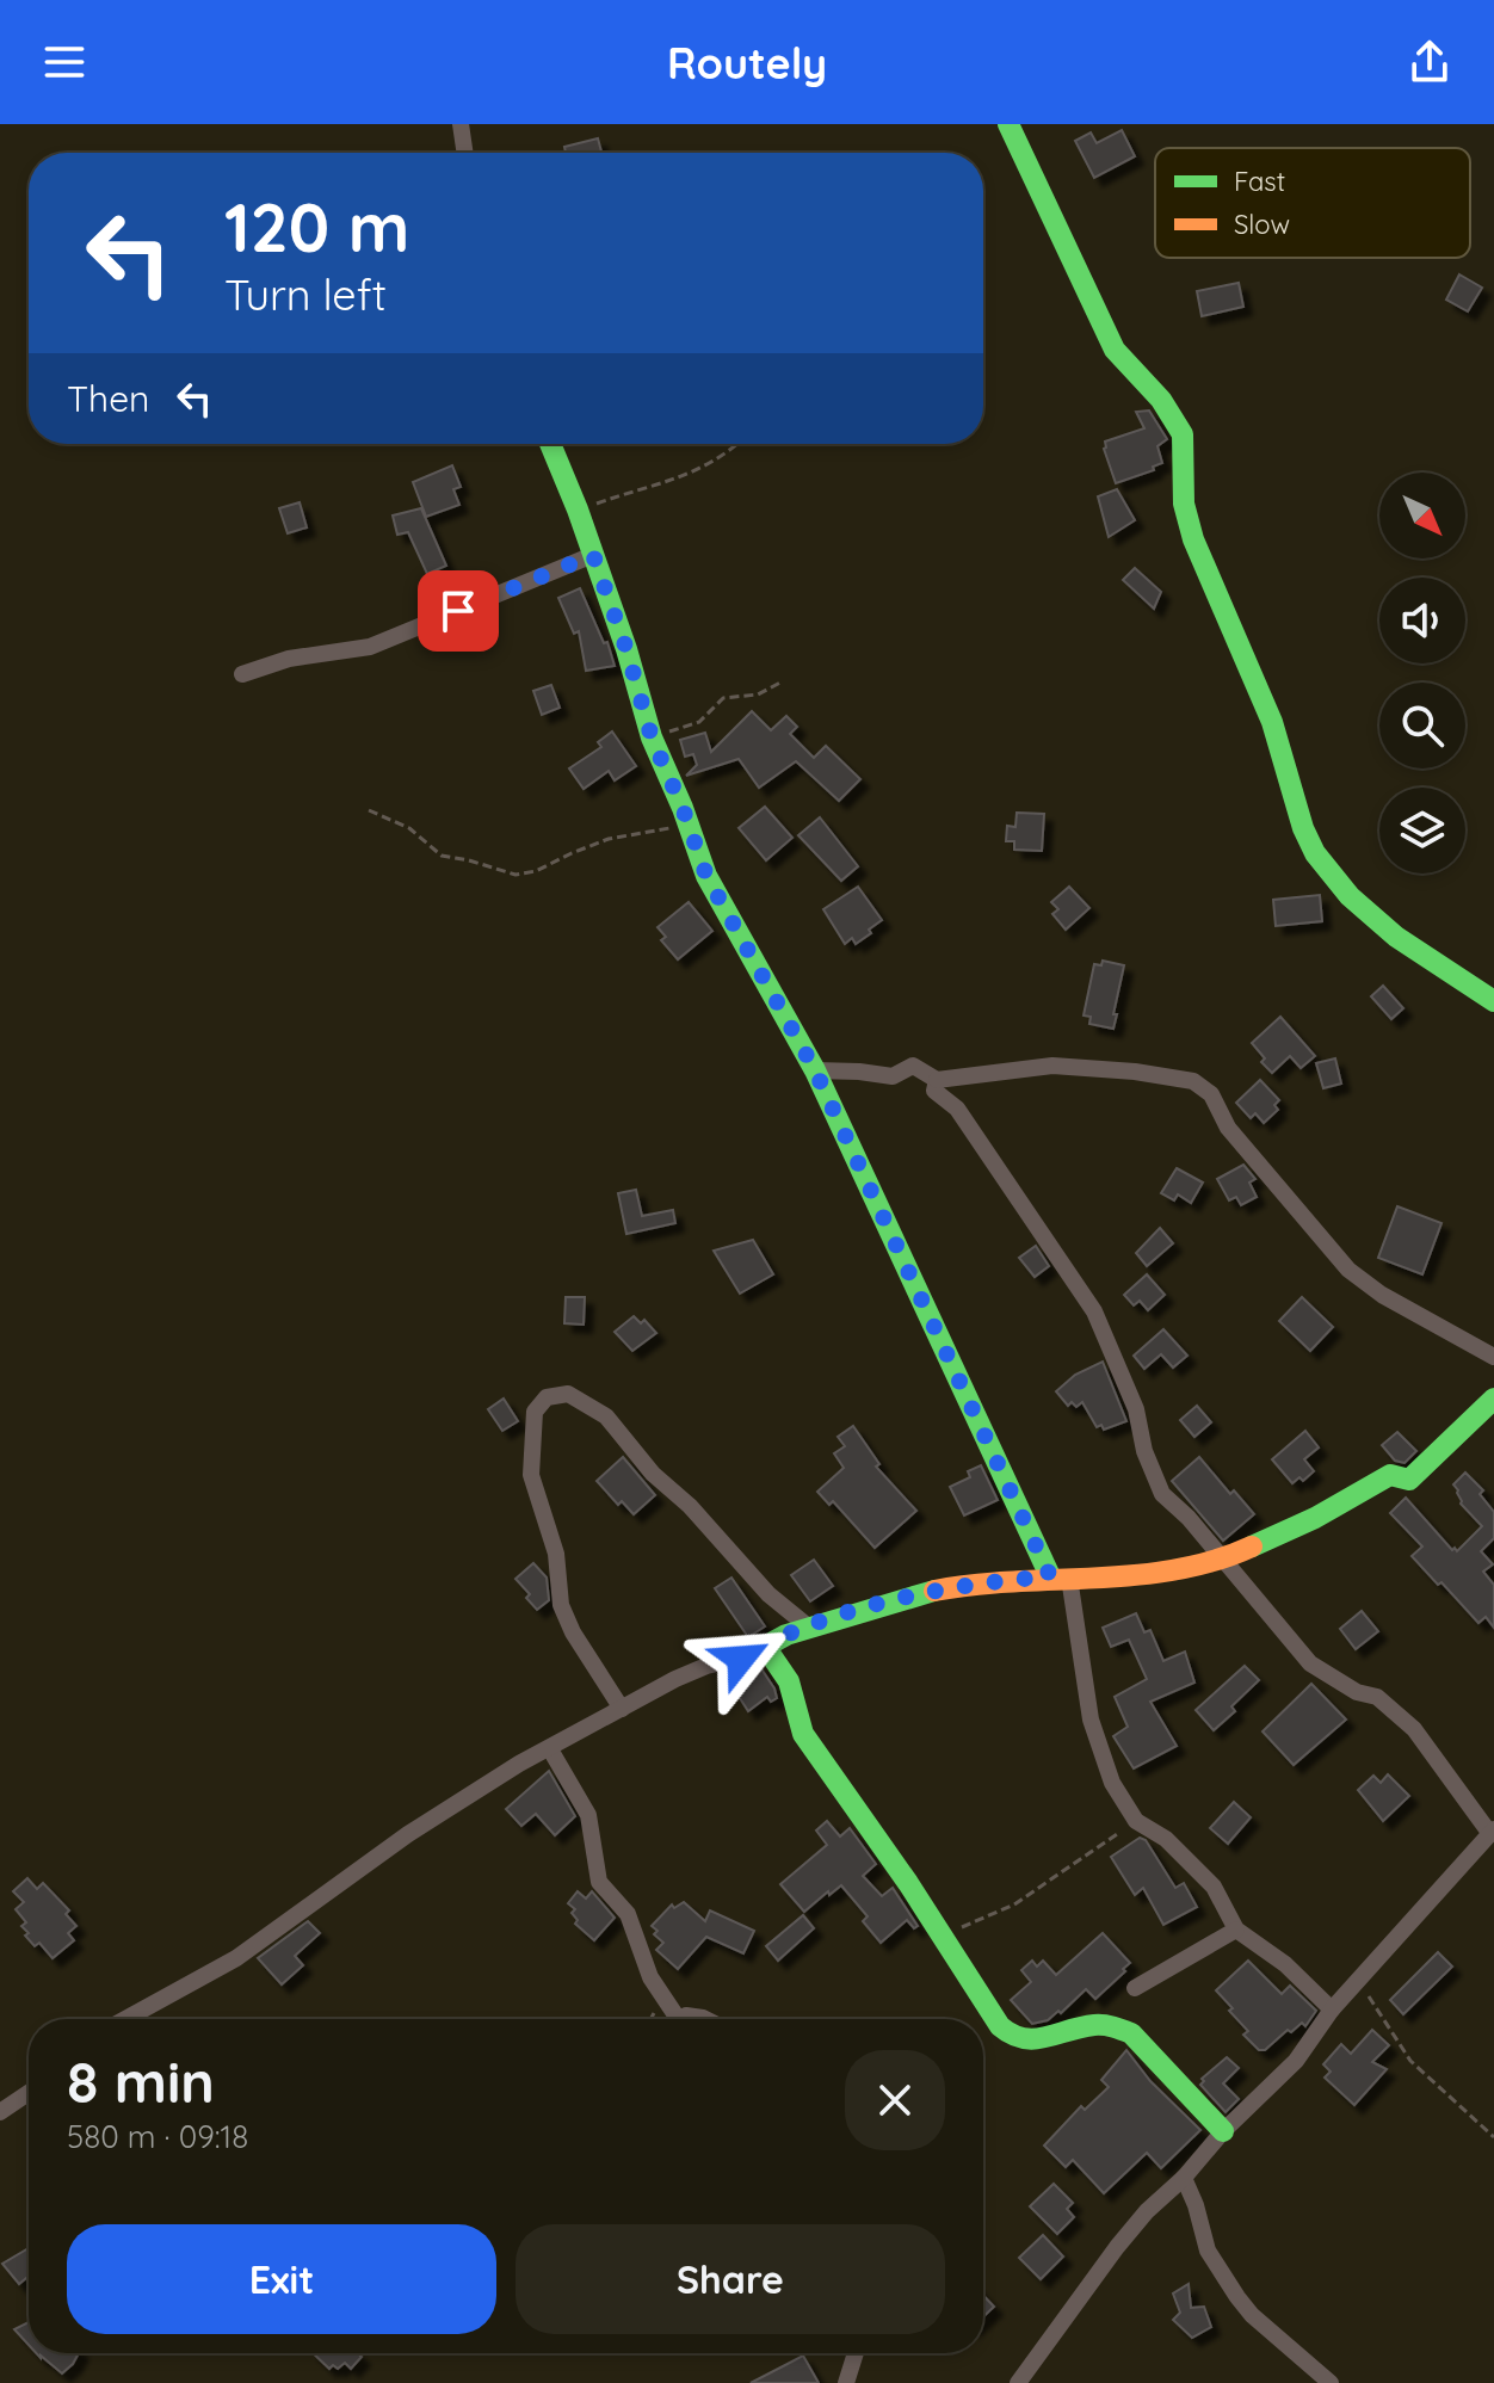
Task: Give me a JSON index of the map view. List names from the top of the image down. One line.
{"legend":["Fast","Slow"],"north":"bottom right","page":{"header":"Routely","turn":["120 m","Turn left"],"then":"Then","heading":["8 min","580 m · 09:18"],"buttons":["Exit","Share"]}}
